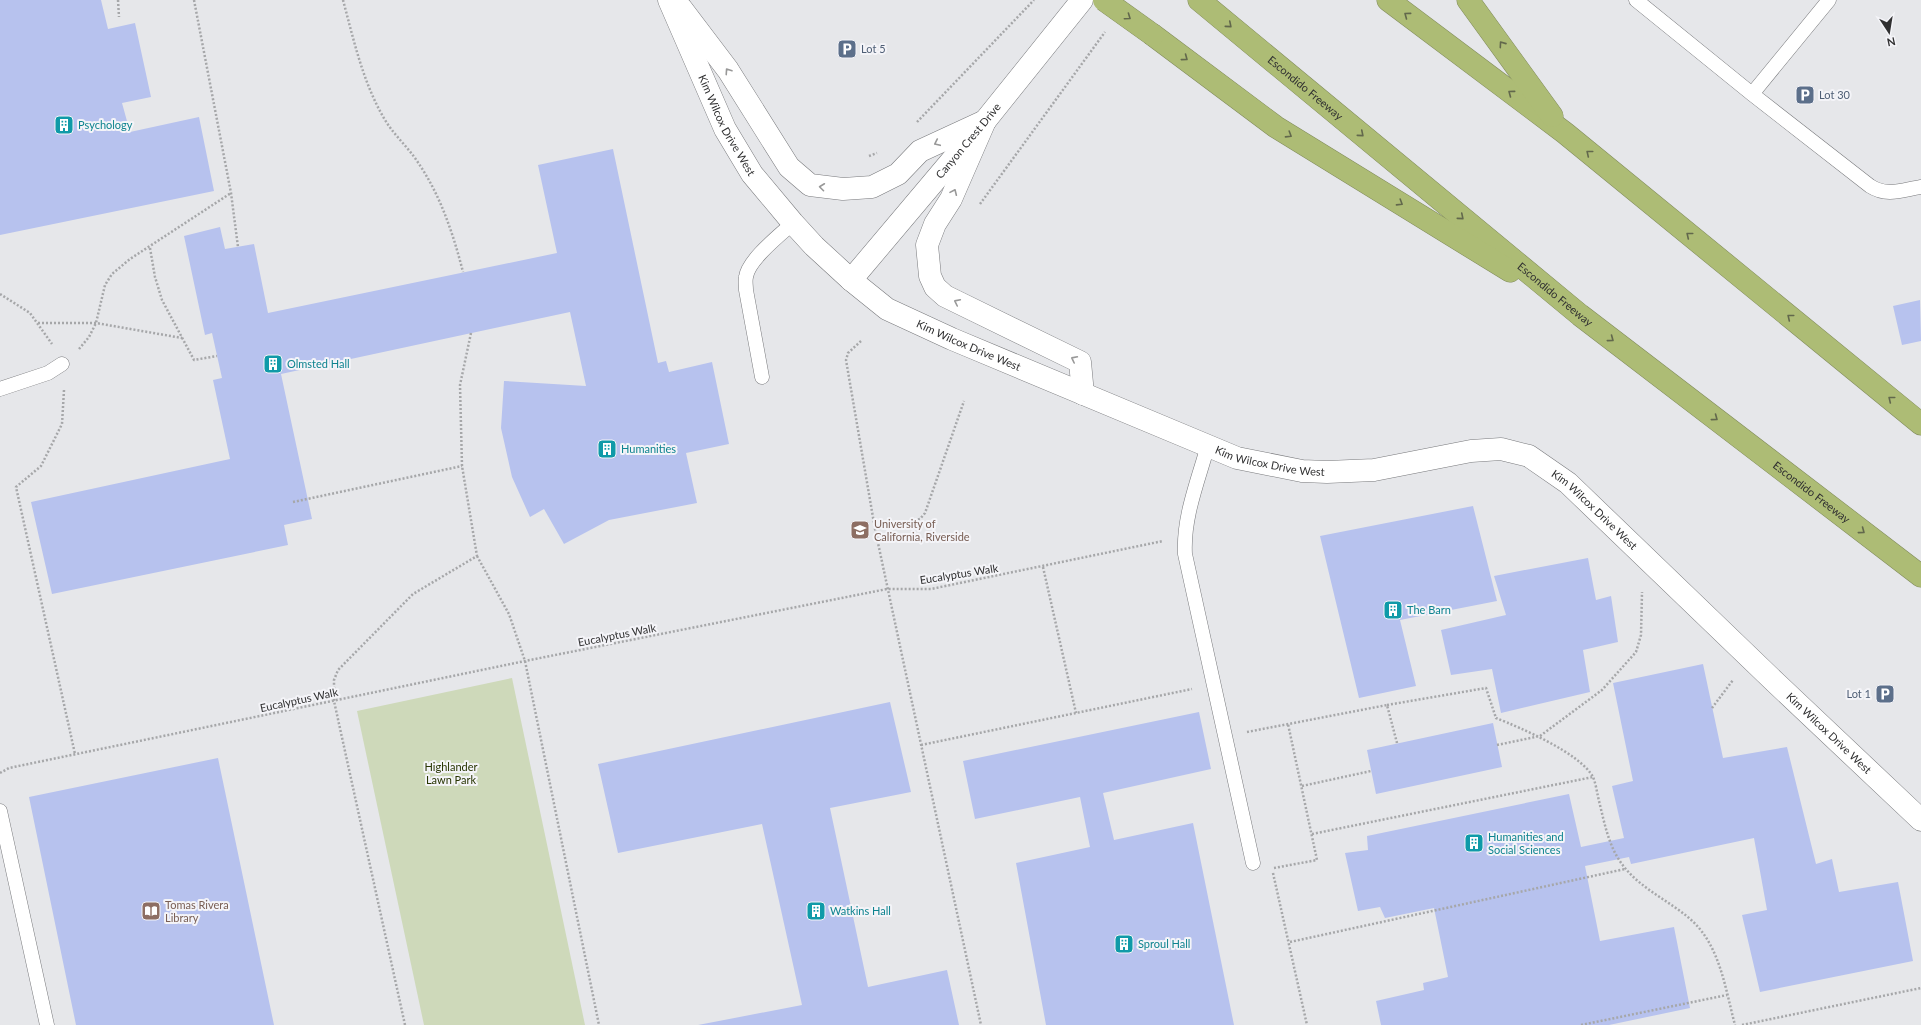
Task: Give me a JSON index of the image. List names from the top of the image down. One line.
{"streets":{"highway":["Escondido Freeway"],"street":["Kim Wilcox Drive West","Canyon Crest Drive"],"path":["Eucalyptus Walk"]},"crossings":[["Kim Wilcox Drive West","Canyon Crest Drive"]],"parks":["Highlander Lawn Park"],"places":{"parking":["Lot 5","Lot 30","Lot 1"],"building":["Psychology","Olmsted Hall","Humanities","The Barn","Humanities and Social Sciences","Watkins Hall","Sproul Hall"],"school or university":["University of California, Riverside"],"library":["Tomas Rivera Library"]},"north":"bottom"}
